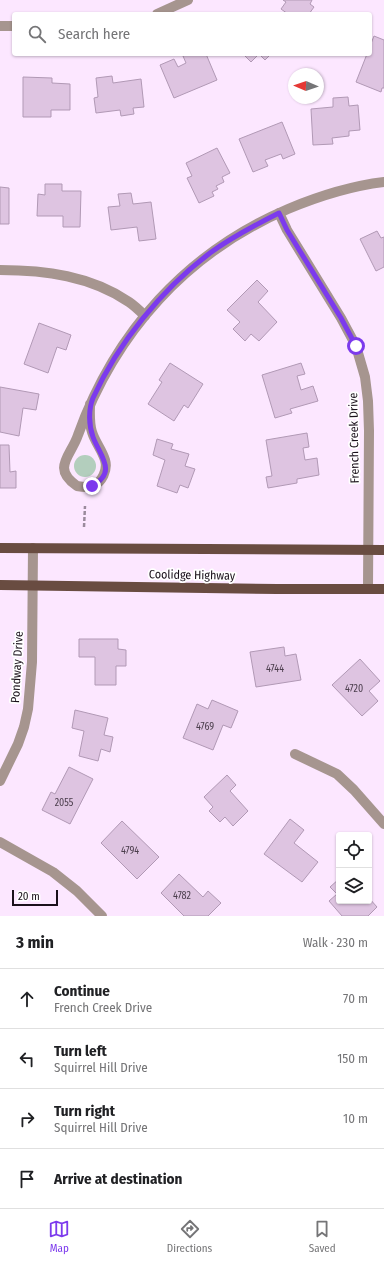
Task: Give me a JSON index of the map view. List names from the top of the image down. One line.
{"streets":{"main road":["Coolidge Highway"],"street":["French Creek Drive","Pondway Drive"]},"crossings":[["French Creek Drive","Coolidge Highway"],["Coolidge Highway","Pondway Drive"]],"house_numbers":["4744","4720","4769","2055","4794","4782"],"scale_bar":"20 m","north":"left","page":{"search":"Search here","scale":"20 m","heading":["3 min","Walk · 230 m"],"list":[["Continue","French Creek Drive","70 m"],["Turn left","Squirrel Hill Drive","150 m"],["Turn right","Squirrel Hill Drive","10 m"],"Arrive at destination"],"nav":["Map","Directions","Saved"]}}
